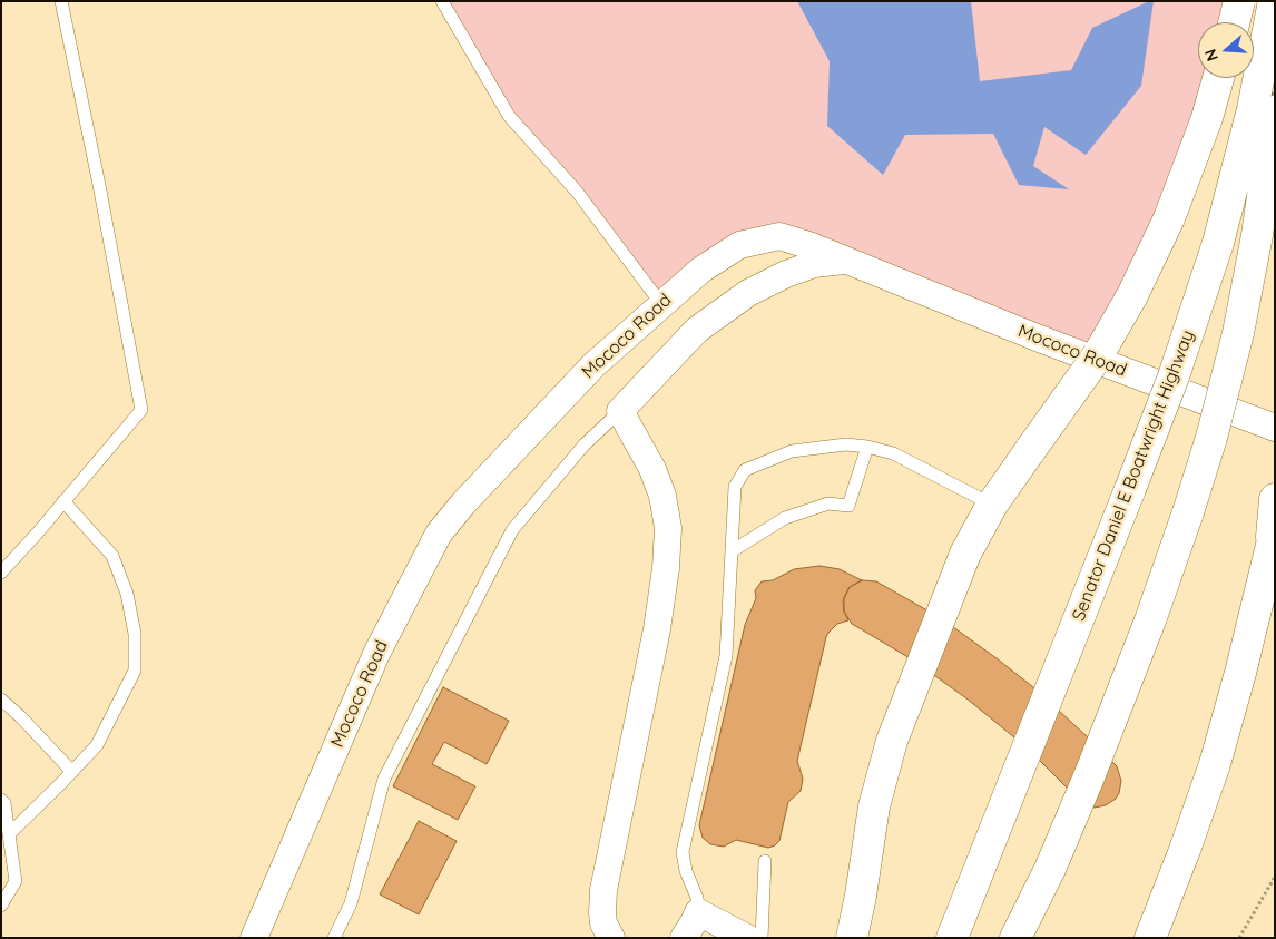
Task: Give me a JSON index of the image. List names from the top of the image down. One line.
{"streets":{"highway":["Senator Daniel E Boatwright Highway"],"street":["Mococo Road"]},"north":"left"}
